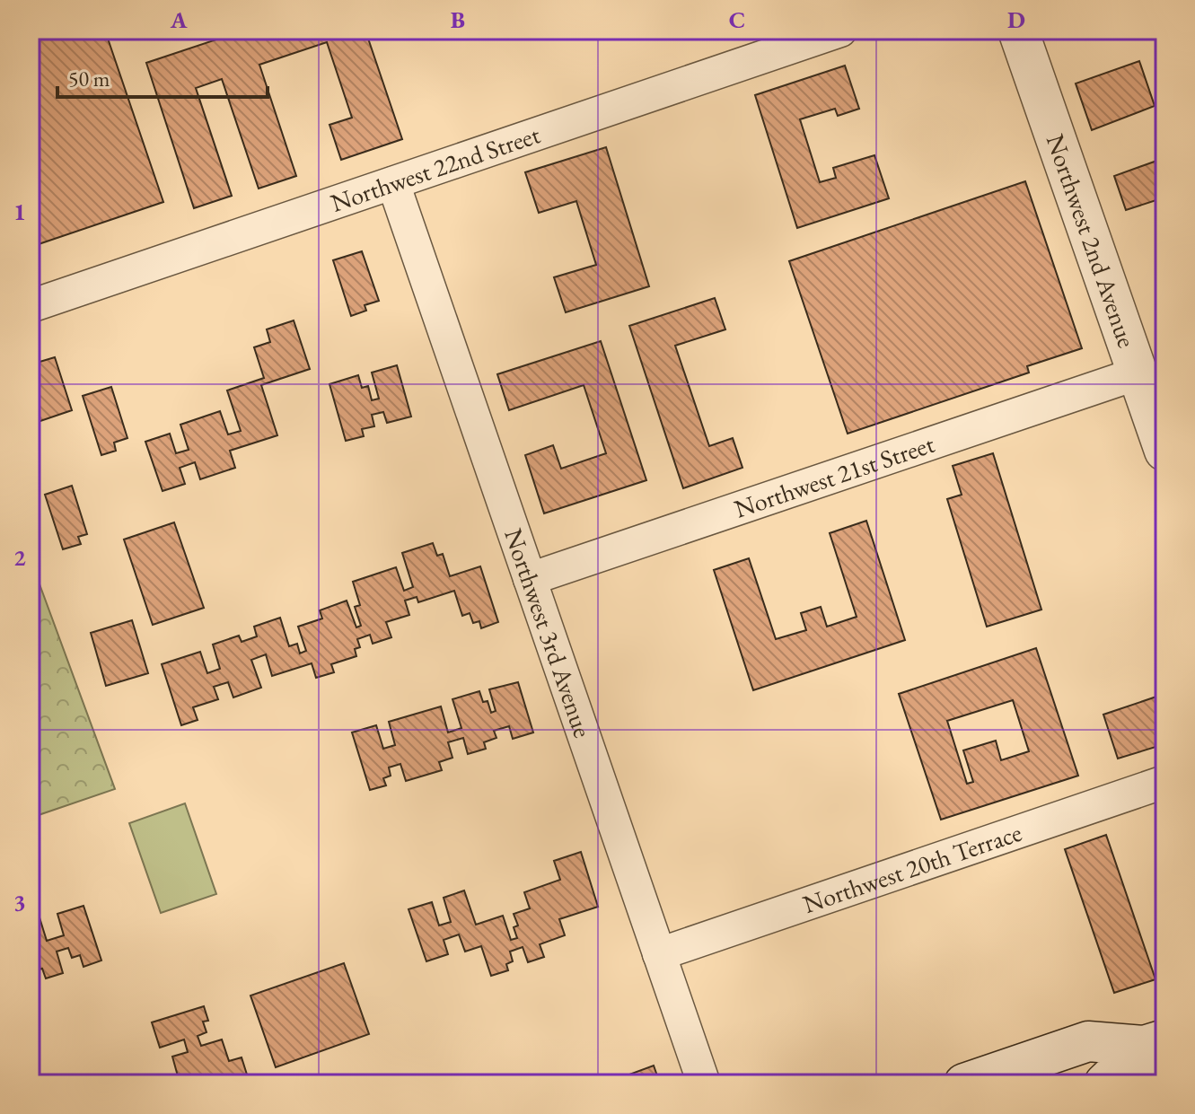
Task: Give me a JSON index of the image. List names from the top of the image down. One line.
{"streets":{"street":["Northwest 22nd Street","Northwest 2nd Avenue","Northwest 21st Street","Northwest 3rd Avenue","Northwest 20th Terrace"]},"crossings":[["Northwest 22nd Street","Northwest 3rd Avenue"],["Northwest 2nd Avenue","Northwest 21st Street"],["Northwest 21st Street","Northwest 3rd Avenue"],["Northwest 3rd Avenue","Northwest 20th Terrace"]],"scale_bar":"50 m","grid":{"columns":["A","B","C","D"],"rows":["1","2","3"]}}
